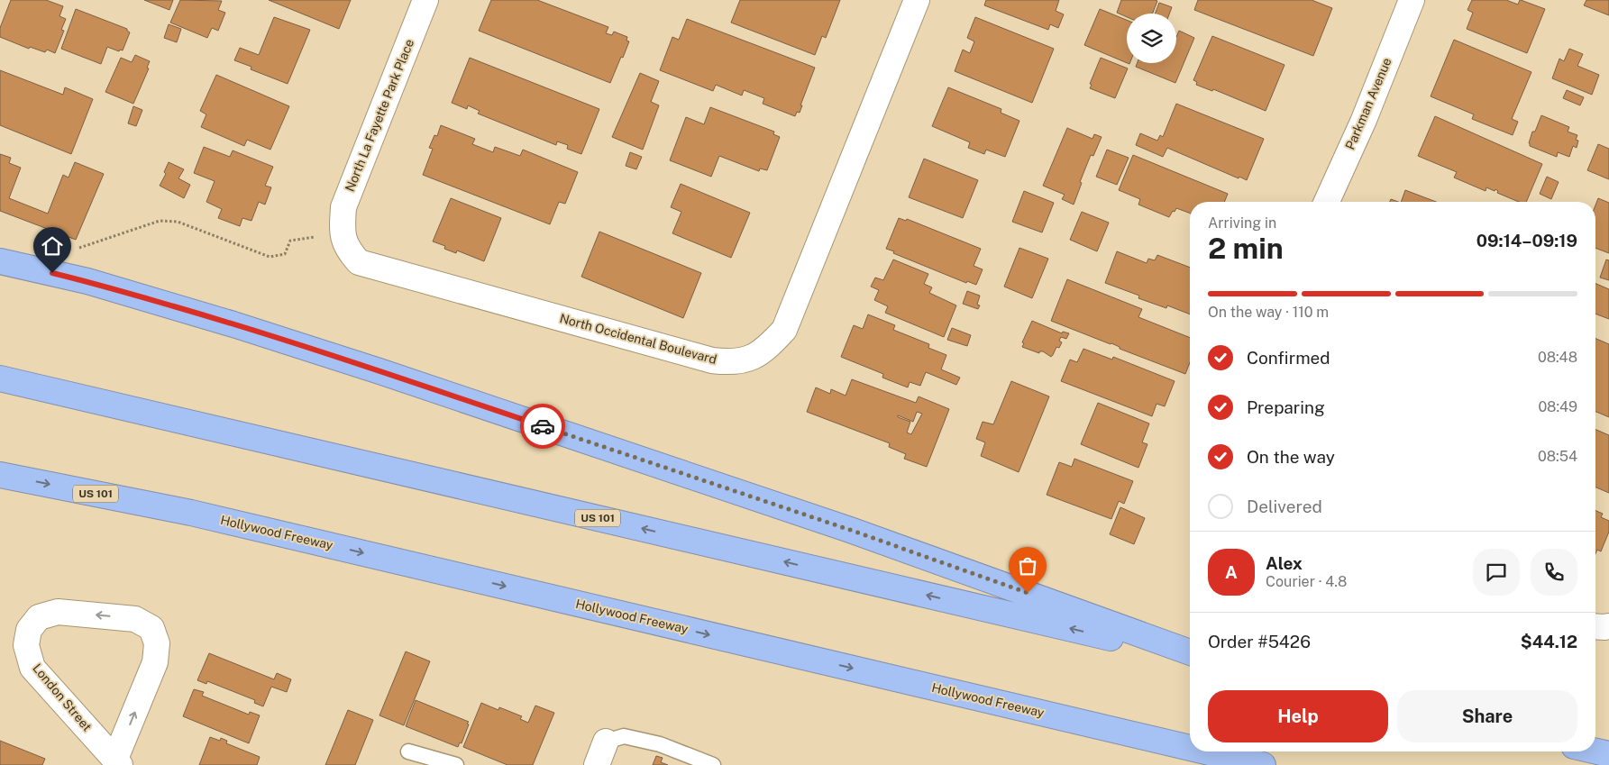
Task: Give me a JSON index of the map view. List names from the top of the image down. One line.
{"streets":{"highway":["US 101","Hollywood Freeway"],"street":["Parkman Avenue","North La Fayette Park Place","North Occidental Boulevard","London Street"]},"crossings":[["North La Fayette Park Place","North Occidental Boulevard"]],"page":{"heading":["2 min","Arriving in","09:14–09:19"],"panel":["Alex","Courier · 4.8","Order #5426","$44.12"],"bar":"On the way · 110 m","list":[["Confirmed","08:48"],["Preparing","08:49"],["On the way","08:54"],"Delivered"],"round":"A","buttons":["Help","Share"]}}
